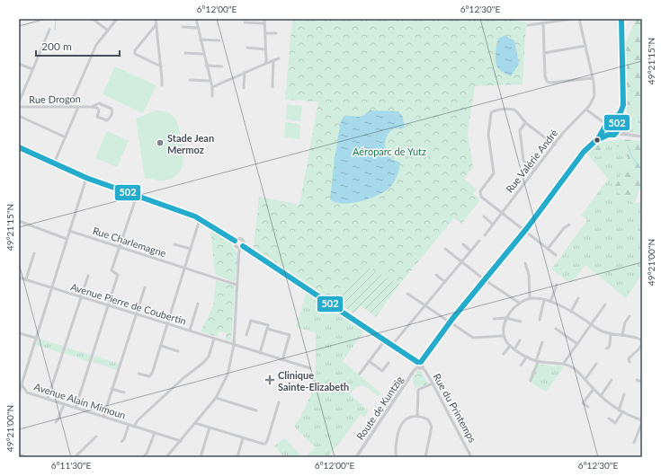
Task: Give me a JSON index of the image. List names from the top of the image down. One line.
{"streets":{"street":["Rue Drogon","Rue Valérie André","Rue Charlemagne","Avenue Pierre de Coubertin","Avenue Alain Mimoun","Route de Kuntzig","Rue du Printemps"]},"crossings":[["Rue Charlemagne","Avenue Alain Mimoun"],["Avenue Pierre de Coubertin","Avenue Alain Mimoun"],["Route de Kuntzig","Rue du Printemps"]],"parks":["Aéroparc de Yutz"],"places":{"other":["Stade Jean Mermoz"],"health":["Clinique Sainte-Elizabeth"]},"lines":["transit line 502"],"scale_bar":"200 m","coordinates":["6°12'00\"E","6°12'30\"E","49°21'15\"N","49°21'00\"N","6°11'30\"E"]}
